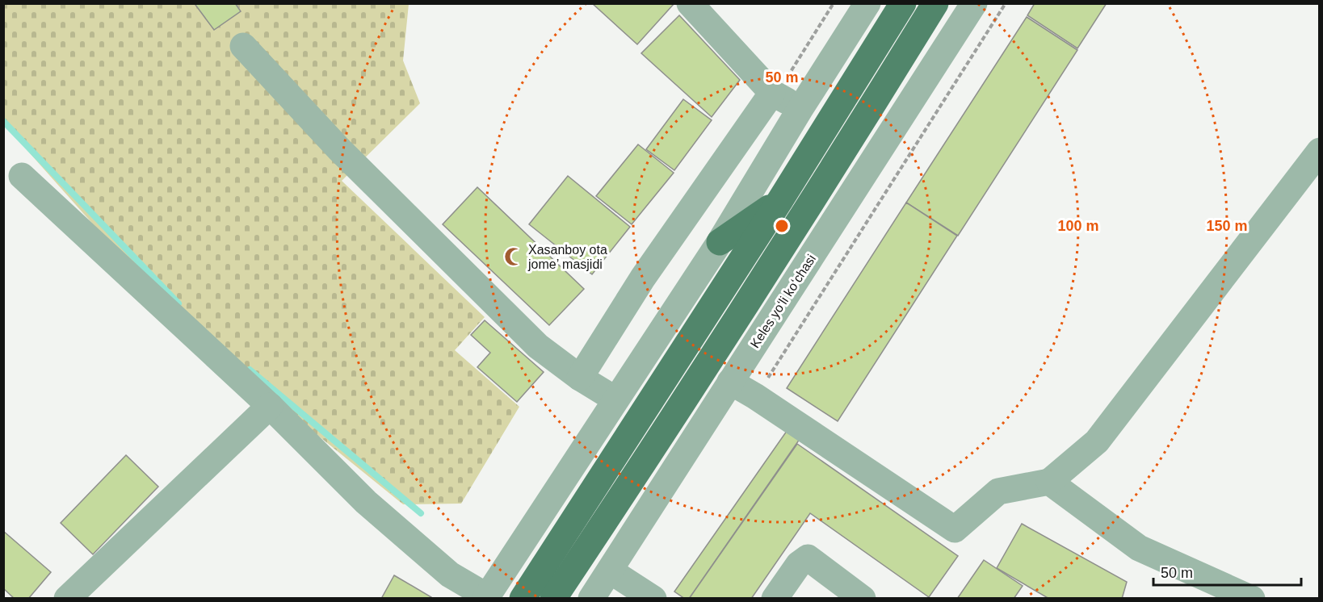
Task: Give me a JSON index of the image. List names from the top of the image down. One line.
{"streets":{"street":["Keles yoʻli koʻchasi"]},"places":{"mosque":["Xasanboy ota jome’ masjidi"]},"scale_bar":"50 m","rings":["50 m","100 m","150 m"]}
